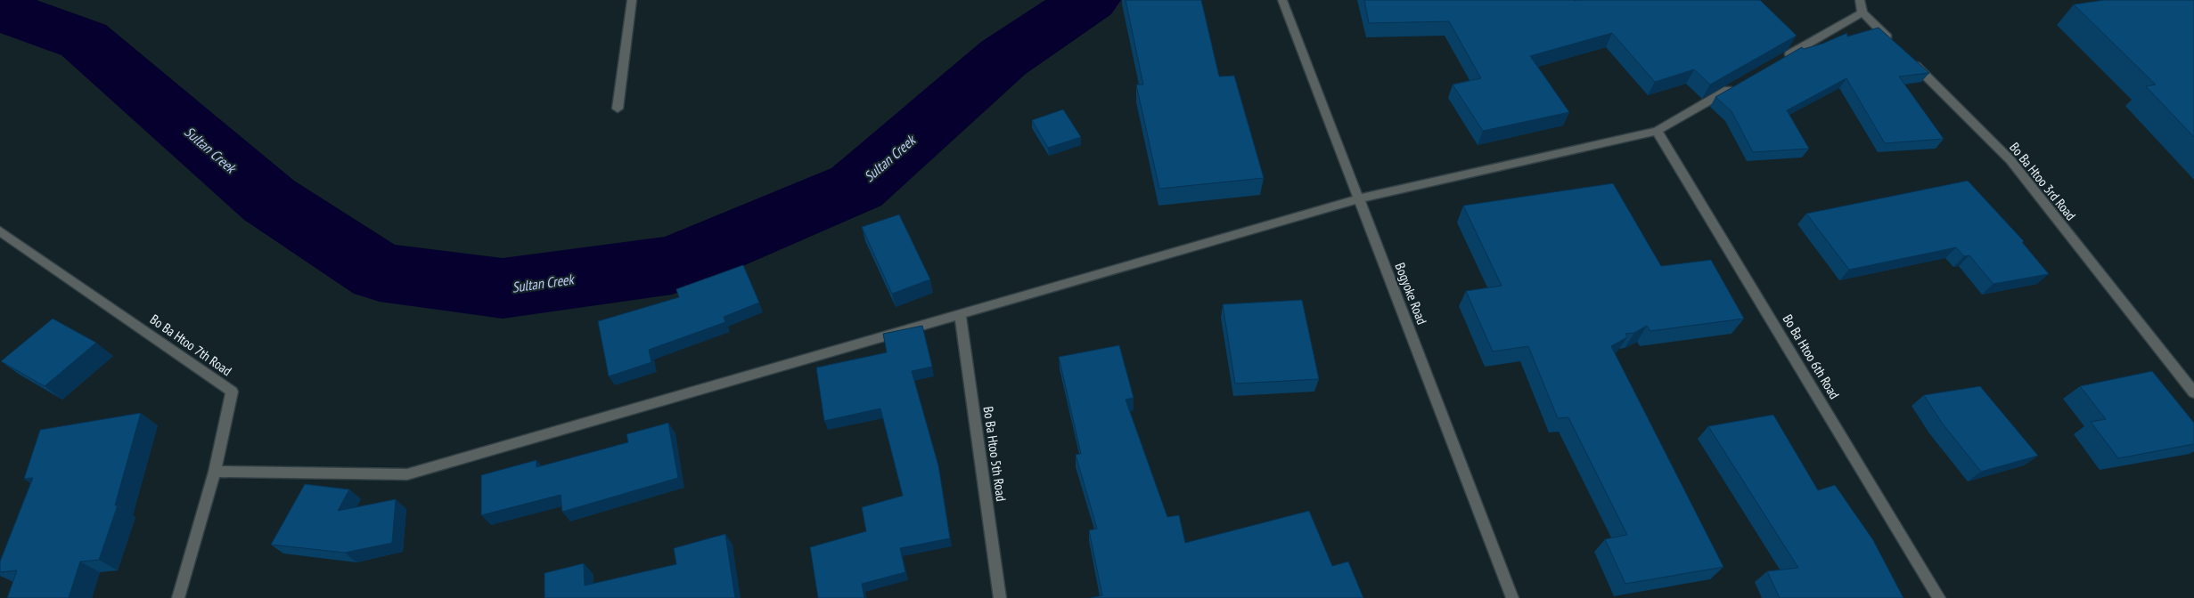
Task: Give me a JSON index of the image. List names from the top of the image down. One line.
{"streets":{"street":["Bo Ba Htoo 3rd Road","Bogyoke Road","Bo Ba Htoo 7th Road","Bo Ba Htoo 6th Road","Bo Ba Htoo 5th Road"]},"water":["Sultan Creek"]}
